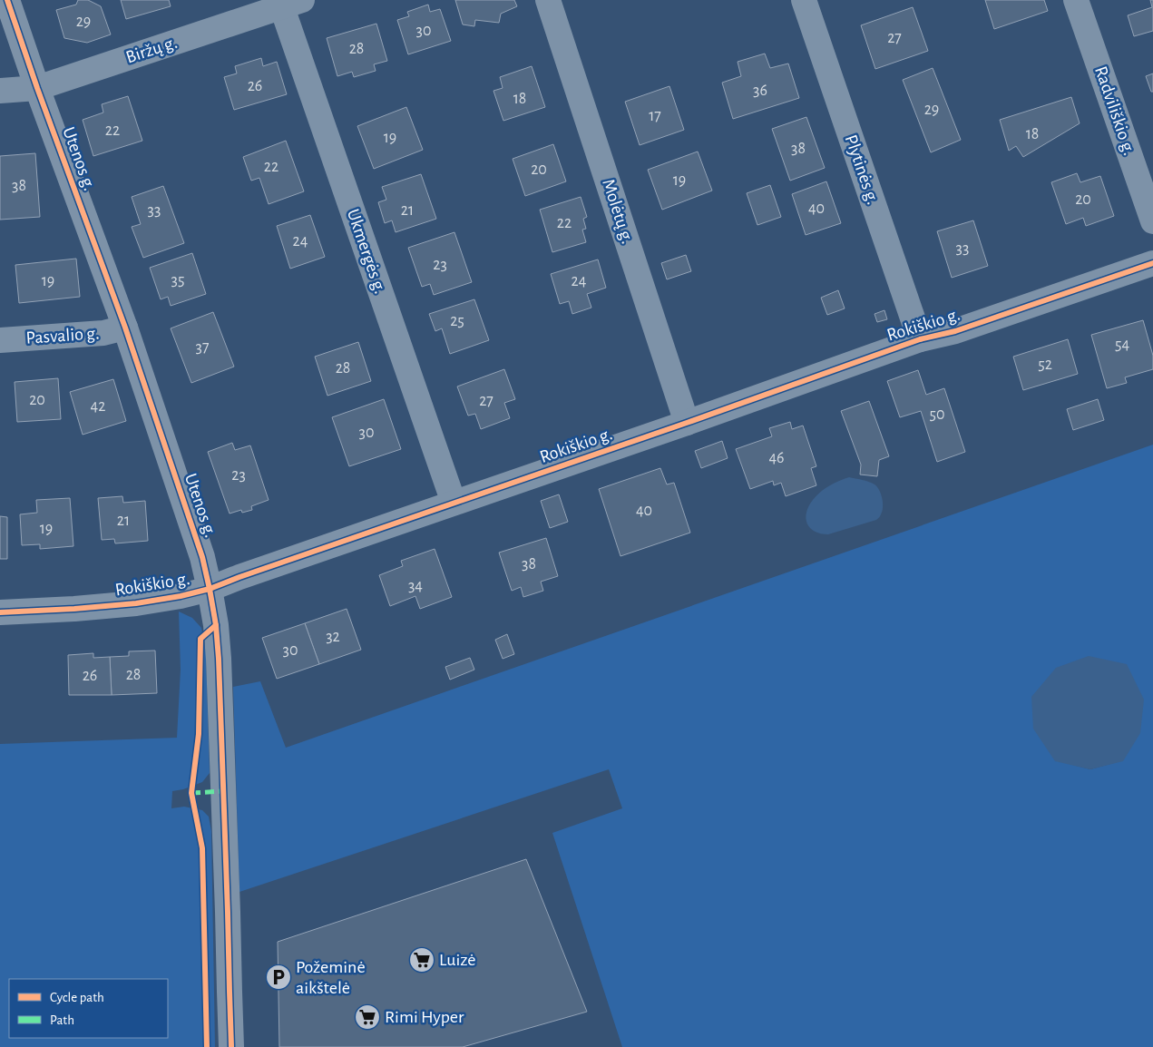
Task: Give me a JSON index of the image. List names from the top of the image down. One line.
{"streets":{"street":["Biržų g.","Radviliškio g.","Utenos g.","Plytinės g.","Molėtų g.","Ukmergės g.","Rokiškio g.","Pasvalio g."]},"crossings":[["Biržų g.","Utenos g."],["Biržų g.","Ukmergės g."],["Utenos g.","Rokiškio g."],["Utenos g.","Pasvalio g."],["Plytinės g.","Rokiškio g."],["Molėtų g.","Rokiškio g."],["Ukmergės g.","Rokiškio g."]],"places":{"supermarket":["Luizė","Rimi Hyper"],"parking":["Požeminė aikštelė"]},"house_numbers":["29","30","27","28","26","36","18","29","17","22","18","19","38","22","20","19","38","20","40","33","21","22","24","33","23","35","19","24","25","54","37","52","28","20","27","42","50","30","46","23","40","21","19","38","34","32","30","28","26"],"legend":["Cycle path","Path"]}
